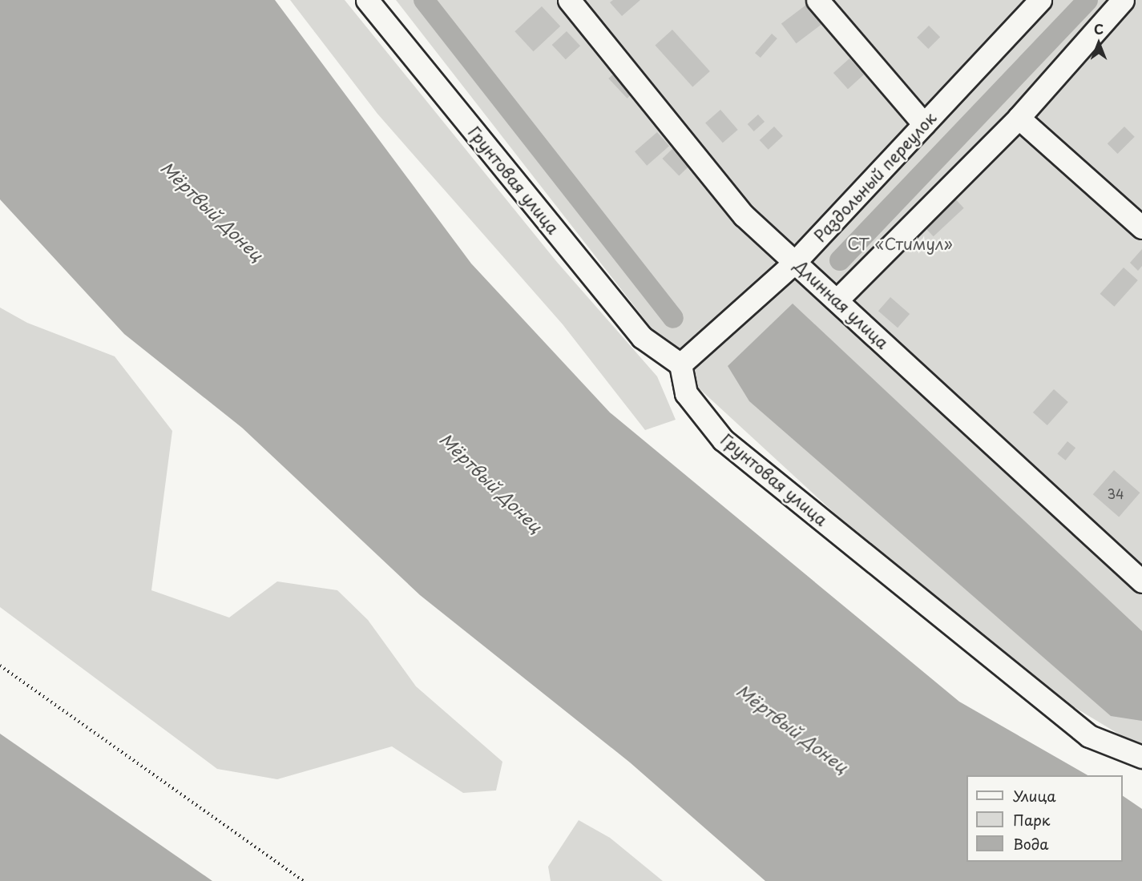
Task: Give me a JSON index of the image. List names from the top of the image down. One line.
{"streets":{"street":["Раздольный переулок","Грунтовая улица","Длинная улица"]},"crossings":[["Раздольный переулок","Грунтовая улица"],["Раздольный переулок","Длинная улица"]],"water":["Мёртвый Донец"],"parks":["СТ «Стимул»"],"house_numbers":["34"],"legend":["Улица","Парк","Вода"],"north":"top"}
